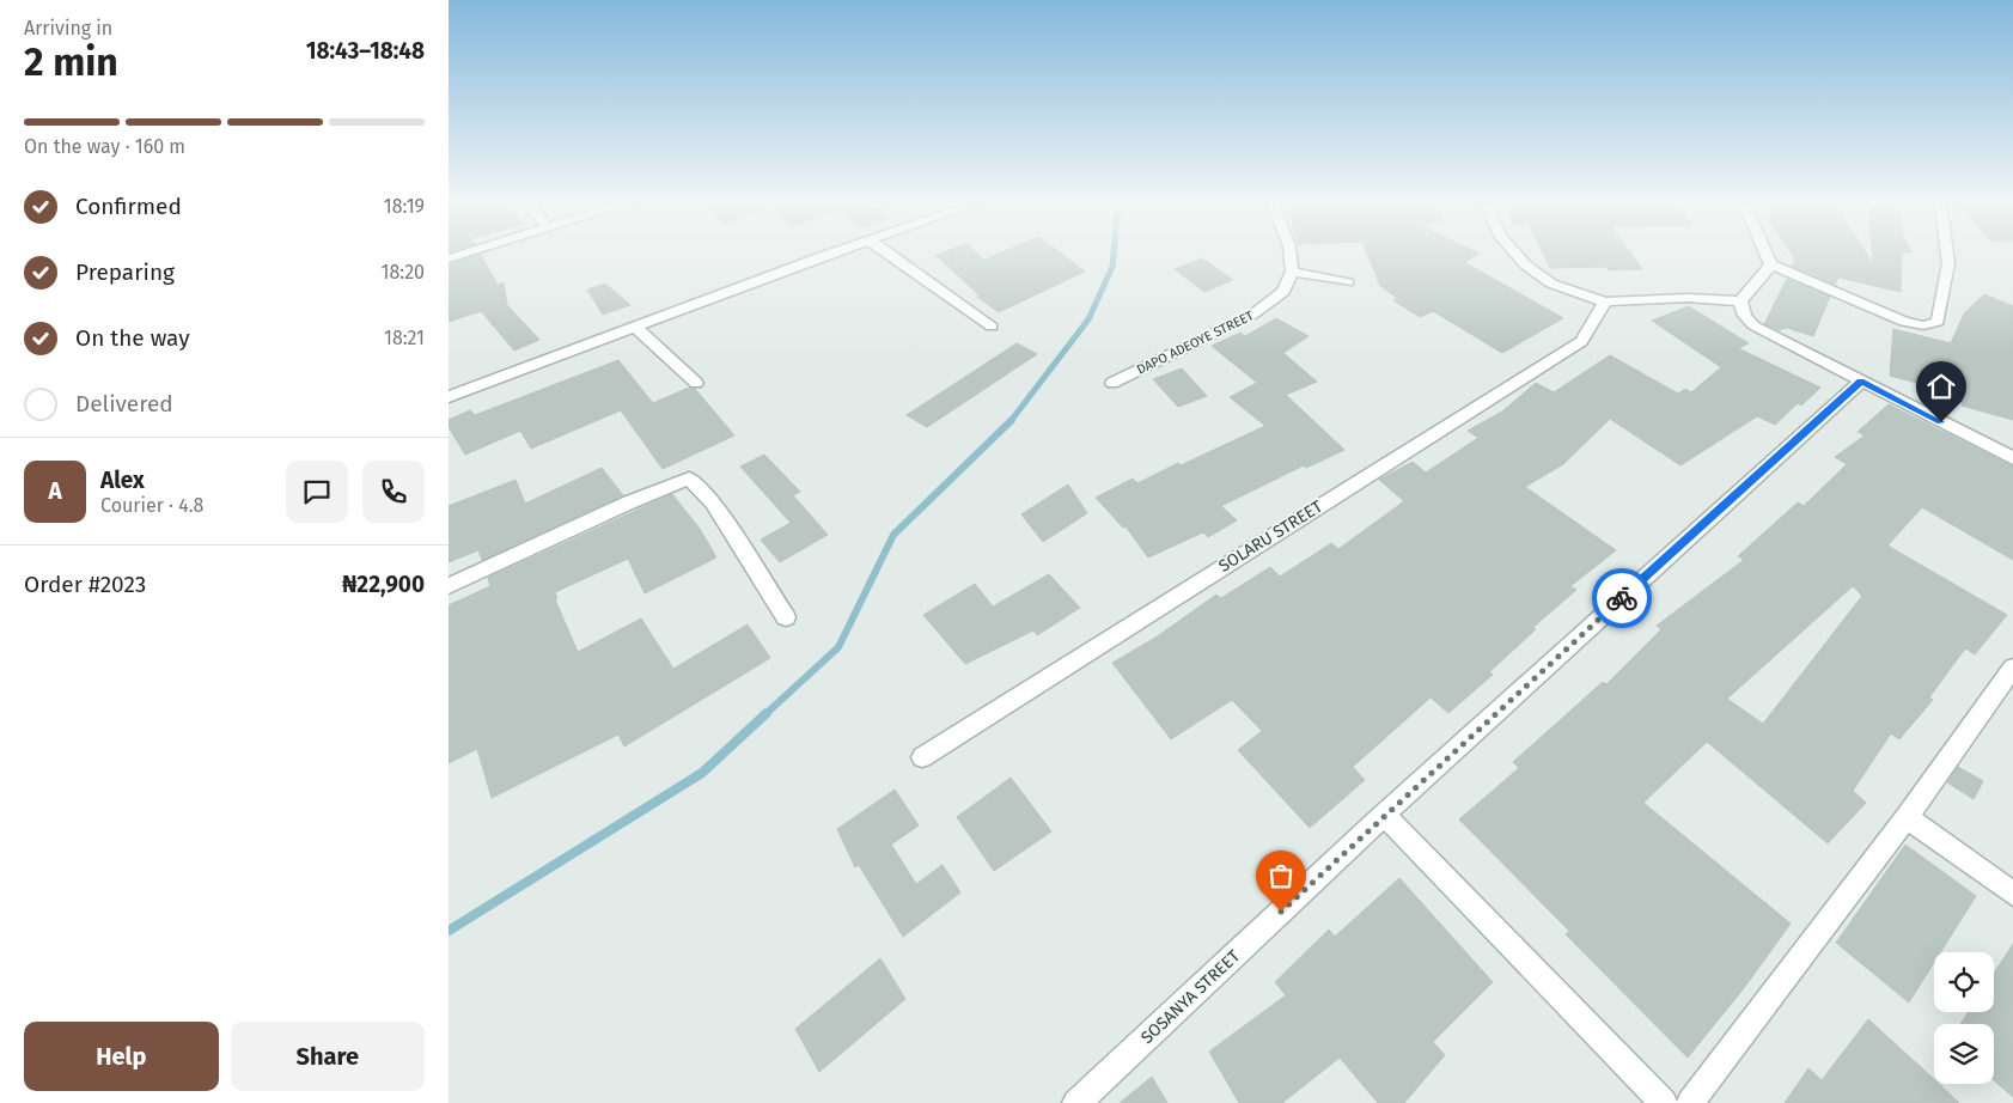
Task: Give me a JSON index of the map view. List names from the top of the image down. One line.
{"streets":{"street":["DAPO ADEOYE STREET","SOLARU STREET","SOSANYA STREET"]},"page":{"heading":["2 min","Arriving in","18:43–18:48"],"panel":["Alex","Courier · 4.8","Order #2023","₦22,900"],"bar":"On the way · 160 m","list":[["Confirmed","18:19"],["Preparing","18:20"],["On the way","18:21"],"Delivered"],"round":"A","buttons":["Help","Share"]}}
